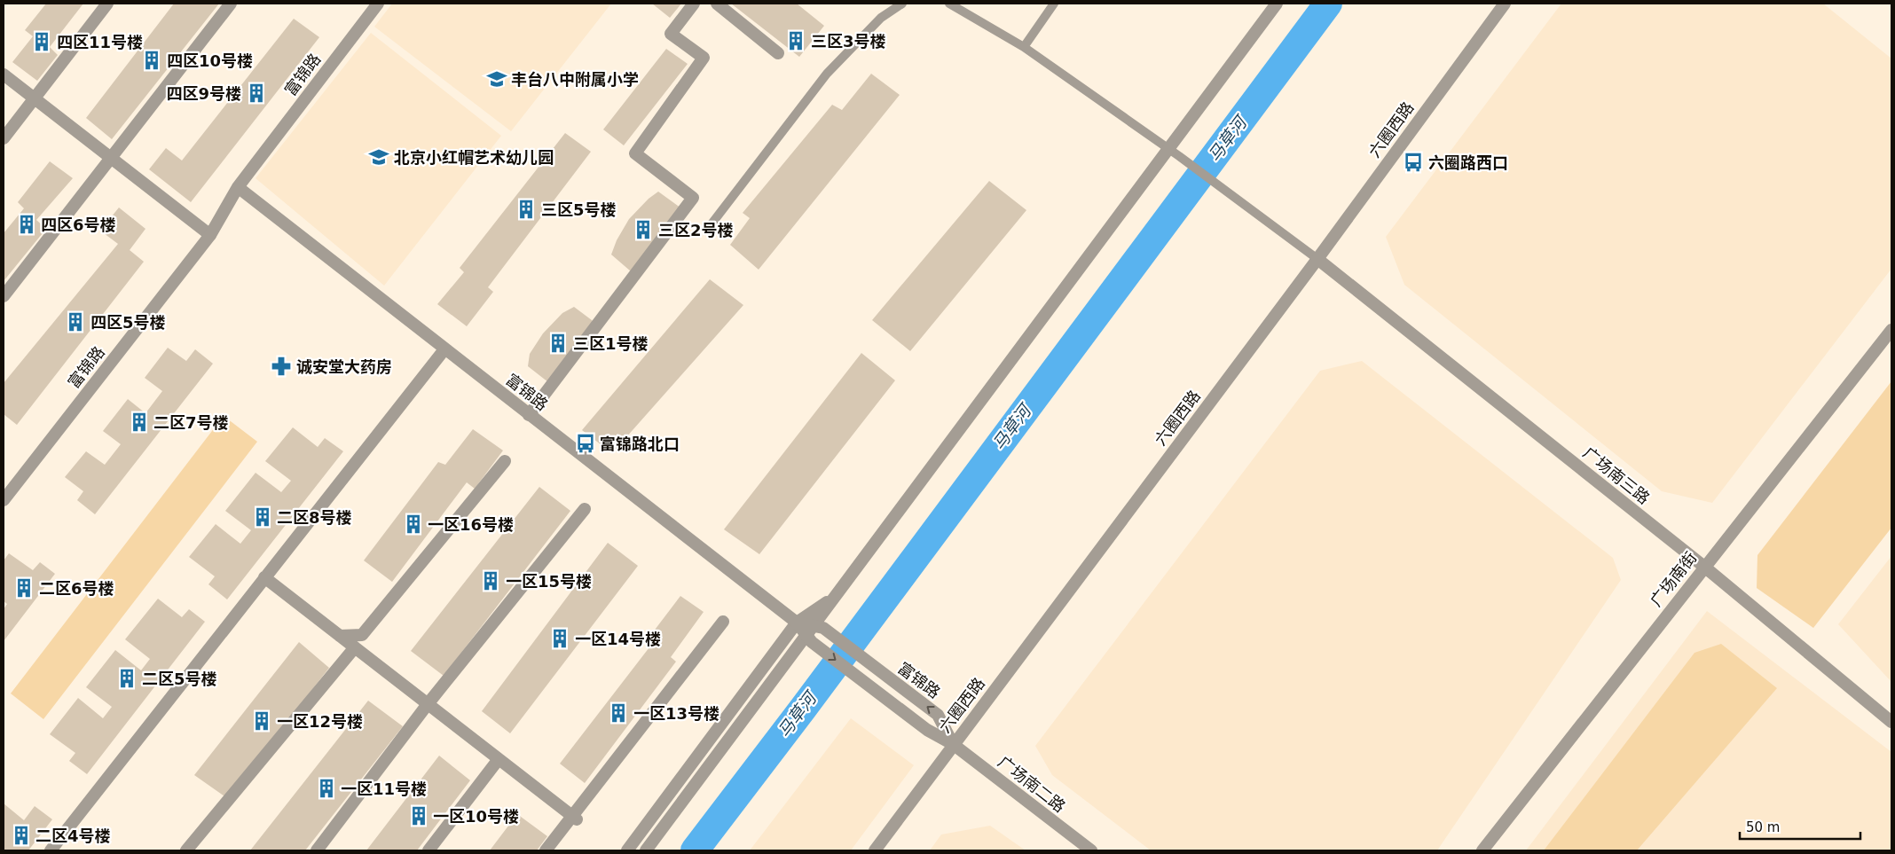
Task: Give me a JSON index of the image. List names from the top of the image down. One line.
{"streets":{"street":["富锦路","六圈西路","广场南三路","广场南街","广场南二路"]},"crossings":[["富锦路","六圈西路"],["富锦路","广场南二路"],["六圈西路","广场南三路"],["六圈西路","广场南二路"],["广场南三路","广场南街"]],"water":["马草河"],"places":{"building":["三区3号楼","四区11号楼","四区10号楼","四区9号楼","三区5号楼","四区6号楼","三区2号楼","四区5号楼","三区1号楼","二区7号楼","二区8号楼","一区16号楼","一区15号楼","二区6号楼","一区14号楼","二区5号楼","一区13号楼","一区12号楼","一区11号楼","一区10号楼","二区4号楼"],"school or university":["丰台八中附属小学","北京小红帽艺术幼儿园"],"bus stop":["六圈路西口","富锦路北口"],"pharmacy":["诚安堂大药房"]},"scale_bar":"50 m"}
